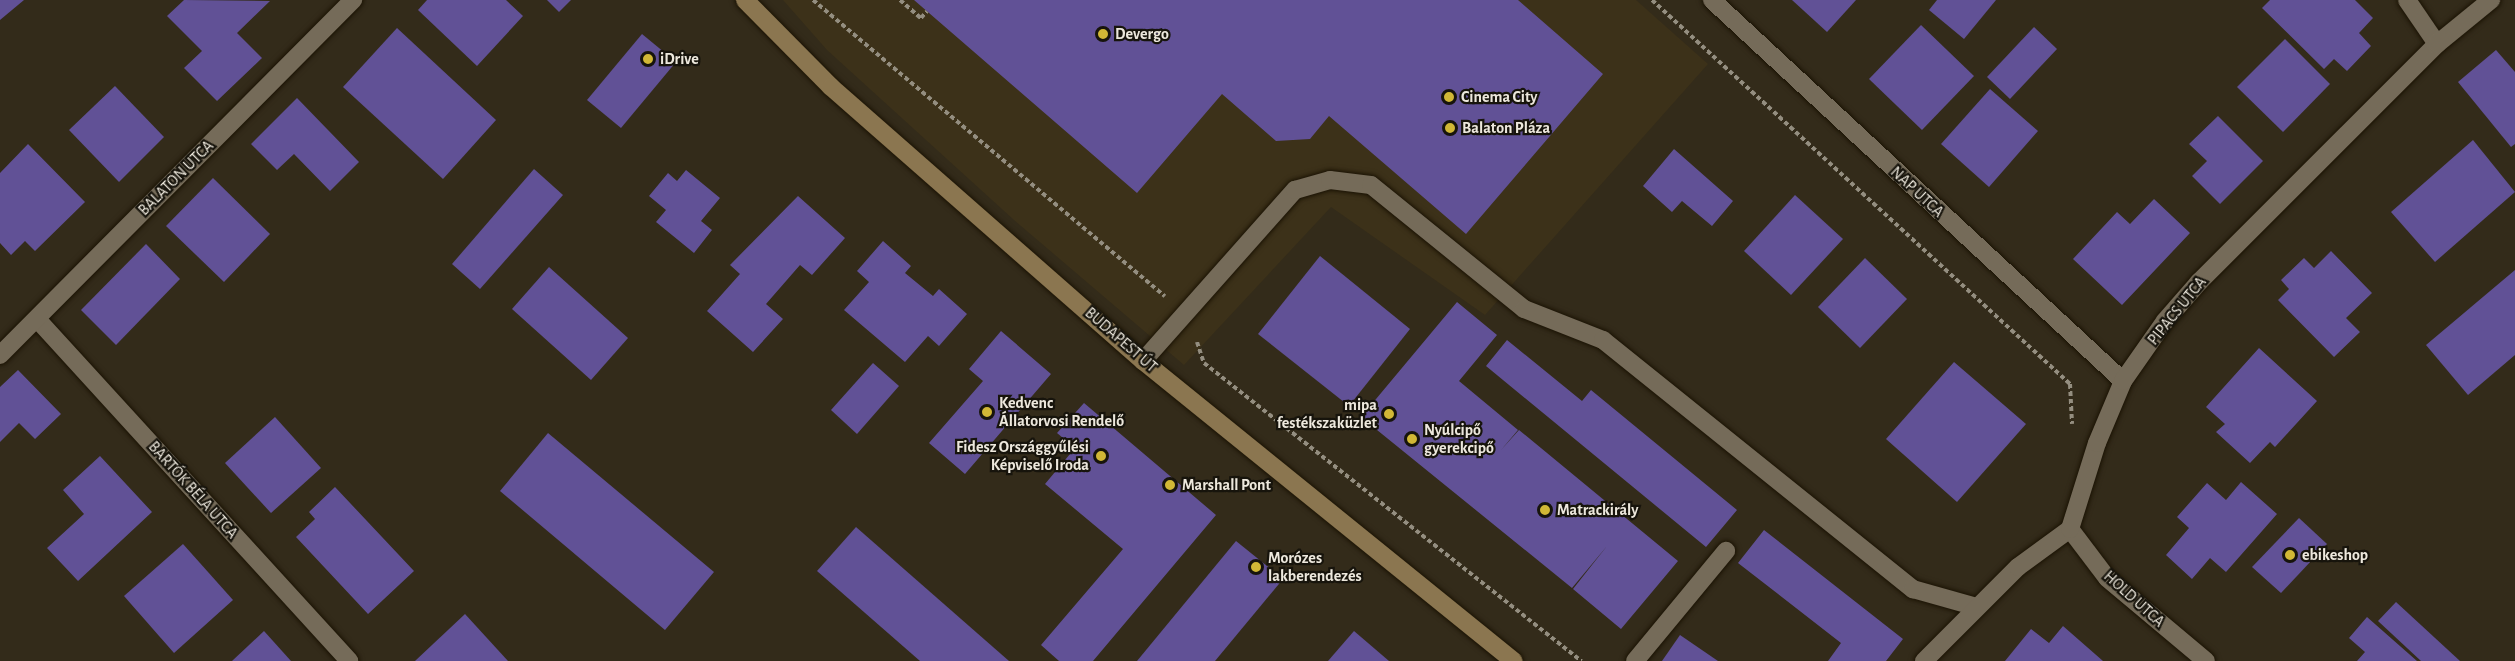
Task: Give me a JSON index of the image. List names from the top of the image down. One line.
{"streets":{"main road":["BUDAPEST ÚT"],"street":["BALATON UTCA","NAP UTCA","PIPACS UTCA","BARTÓK BÉLA UTCA","HOLD UTCA"]},"crossings":[["BALATON UTCA","BARTÓK BÉLA UTCA"],["NAP UTCA","PIPACS UTCA"],["PIPACS UTCA","HOLD UTCA"]],"places":["Devergo","iDrive","Cinema City","Balaton Pláza","Kedvenc Állatorvosi Rendelő","mipa festékszaküzlet","Nyúlcipő gyerekcipő","Fidesz Országgyűlési Képviselő Iroda","Marshall Pont","Matrackirály","ebikeshop","Morózes lakberendezés"]}
